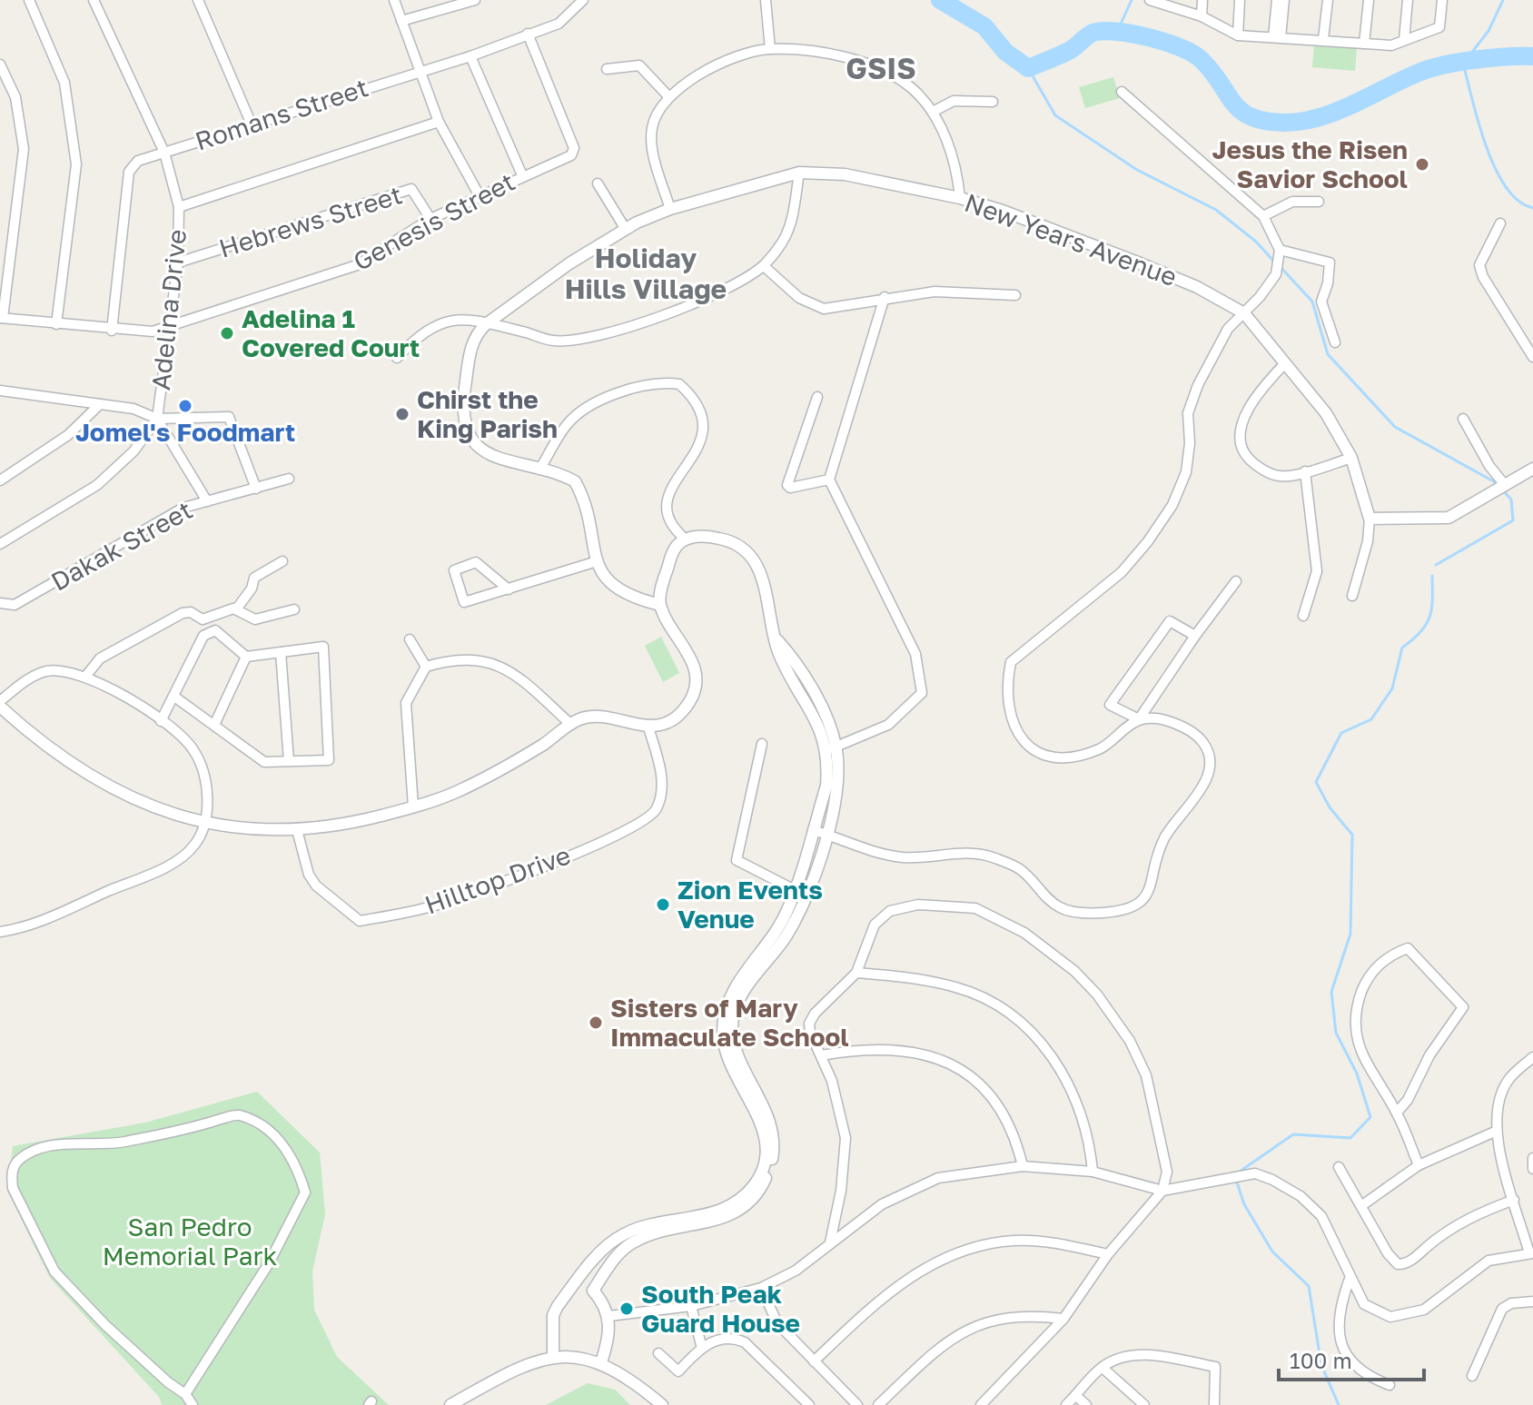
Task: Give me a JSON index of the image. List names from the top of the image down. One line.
{"streets":{"street":["Romans Street","Hebrews Street","Genesis Street","New Years Avenue","Adelina Drive","Dakak Street","Hilltop Drive"]},"crossings":[["Romans Street","Genesis Street"],["Romans Street","Adelina Drive"],["Hebrews Street","Genesis Street"],["Hebrews Street","Adelina Drive"],["Genesis Street","Adelina Drive"]],"districts":["GSIS","Holiday Hills Village"],"parks":["San Pedro Memorial Park"],"places":["Jesus the Risen Savior School","Adelina 1 Covered Court","Jomel's Foodmart","Chirst the King Parish","Zion Events Venue","Sisters of Mary Immaculate School","South Peak Guard House"],"scale_bar":"100 m"}
